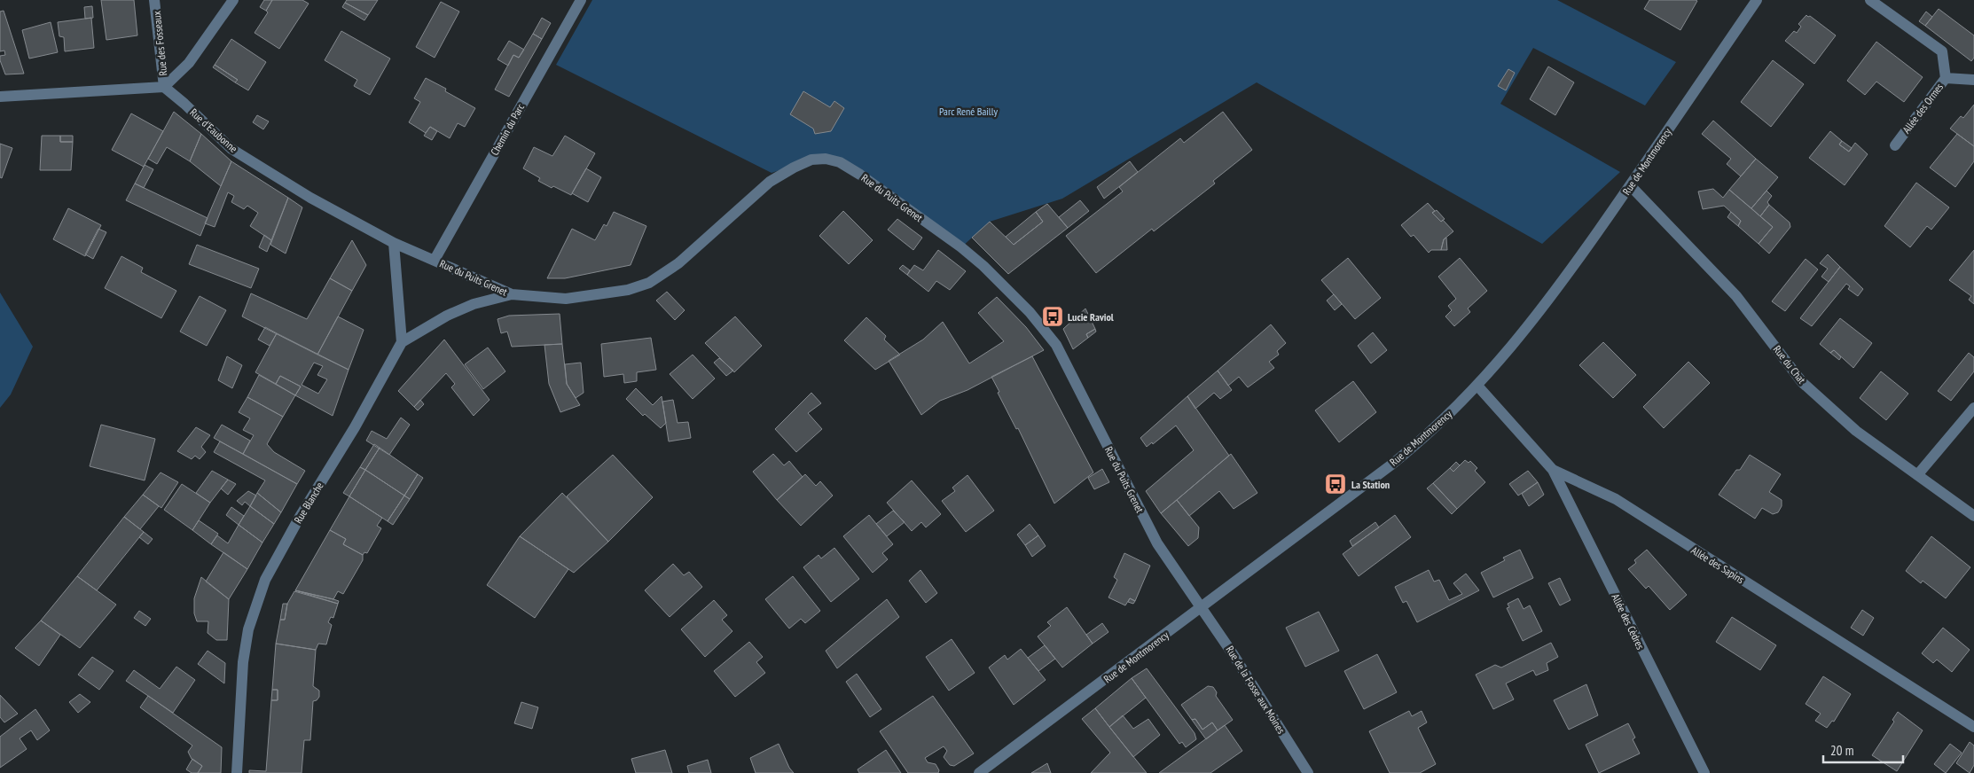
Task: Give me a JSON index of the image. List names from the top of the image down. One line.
{"streets":{"street":["Rue des Fosseaux","Allée des Ormes","Chemin du Parc","Rue d'Eaubonne","Rue de Montmorency","Rue du Puits Grenet","Rue du Chat","Rue Blanche","Allée des Sapins","Allée des Cèdres","Rue de la Fosse aux Moines"]},"crossings":[["Rue des Fosseaux","Rue d'Eaubonne"],["Chemin du Parc","Rue d'Eaubonne"],["Chemin du Parc","Rue du Puits Grenet"],["Rue d'Eaubonne","Rue du Puits Grenet"],["Rue de Montmorency","Rue du Puits Grenet"],["Rue de Montmorency","Rue du Chat"],["Rue de Montmorency","Allée des Sapins"],["Rue de Montmorency","Rue de la Fosse aux Moines"],["Rue du Puits Grenet","Rue de la Fosse aux Moines"],["Allée des Sapins","Allée des Cèdres"]],"parks":["Parc René Bailly"],"places":{"bus stop":["Lucie Raviol","La Station"]},"scale_bar":"20 m"}
